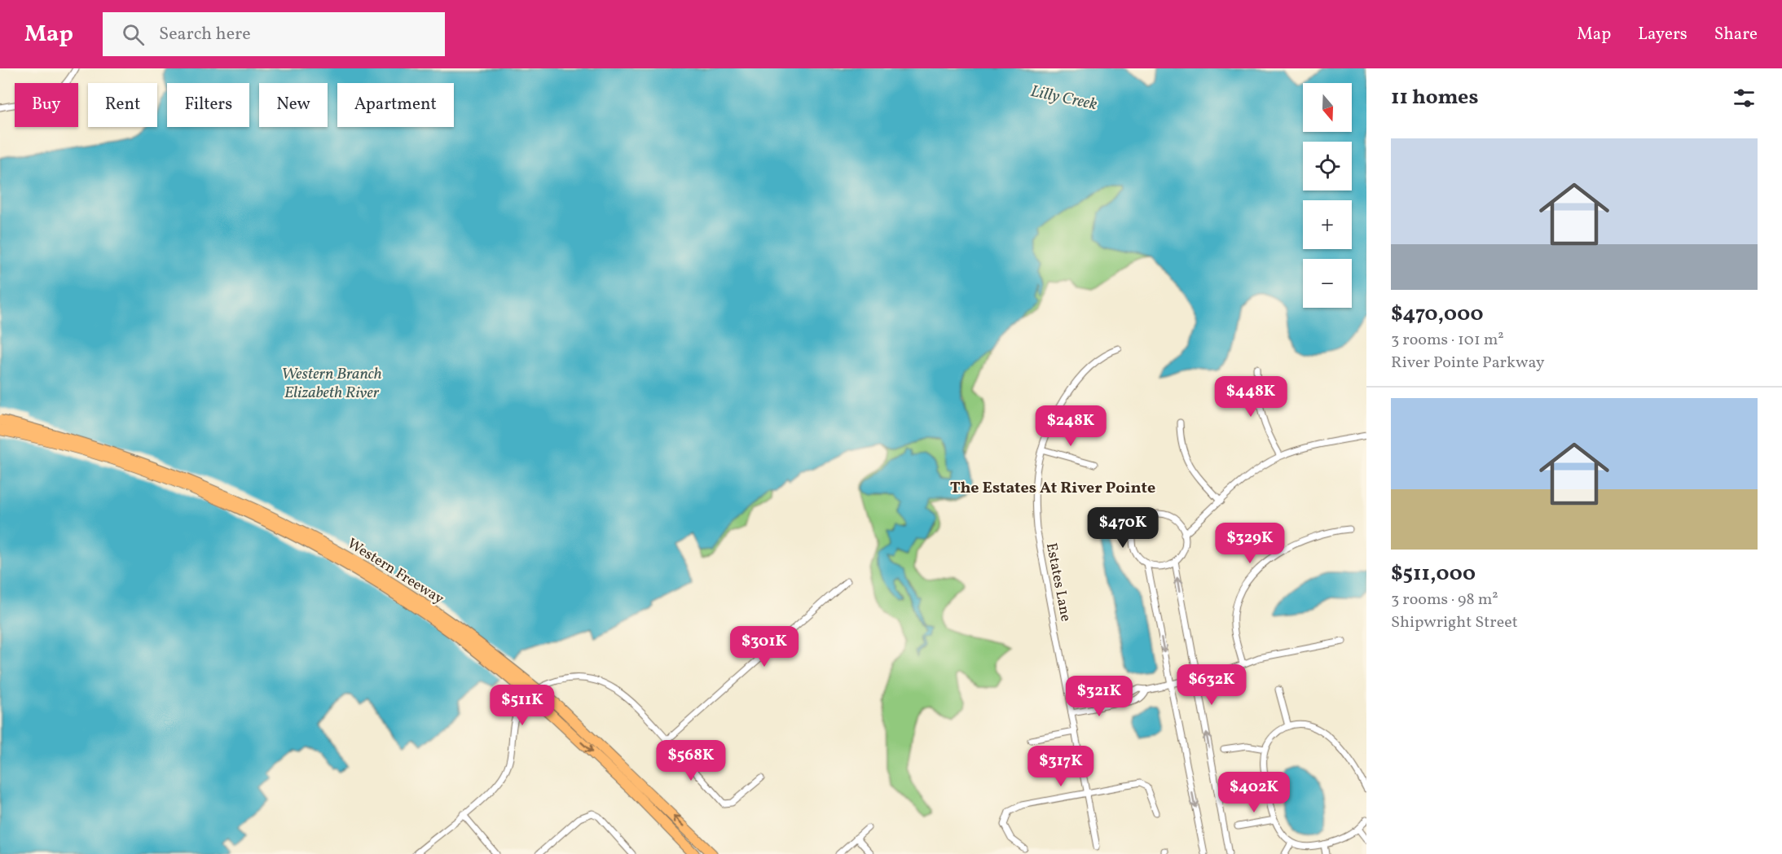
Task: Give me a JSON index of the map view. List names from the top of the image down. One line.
{"streets":{"highway":["Western Freeway"],"street":["Estates Lane"]},"districts":["The Estates At River Pointe"],"water":["Lilly Creek","Western Branch Elizabeth River"],"north":"bottom","page":{"header":"Map","search":"Search here","nav":["Map","Layers","Share"],"heading":"11 homes","map_buttons":["+","−"],"chip":["Buy","Rent","Filters","New","Apartment"],"list":[{"name":"$470,000","note":"3 rooms · 101 m² · River Pointe Parkway"},{"name":"$511,000","note":"3 rooms · 98 m² · Shipwright Street"}],"price":["$448K","$248K","$470K","$329K","$301K","$632K","$321K","$511K","$568K","$317K","$402K"]}}
